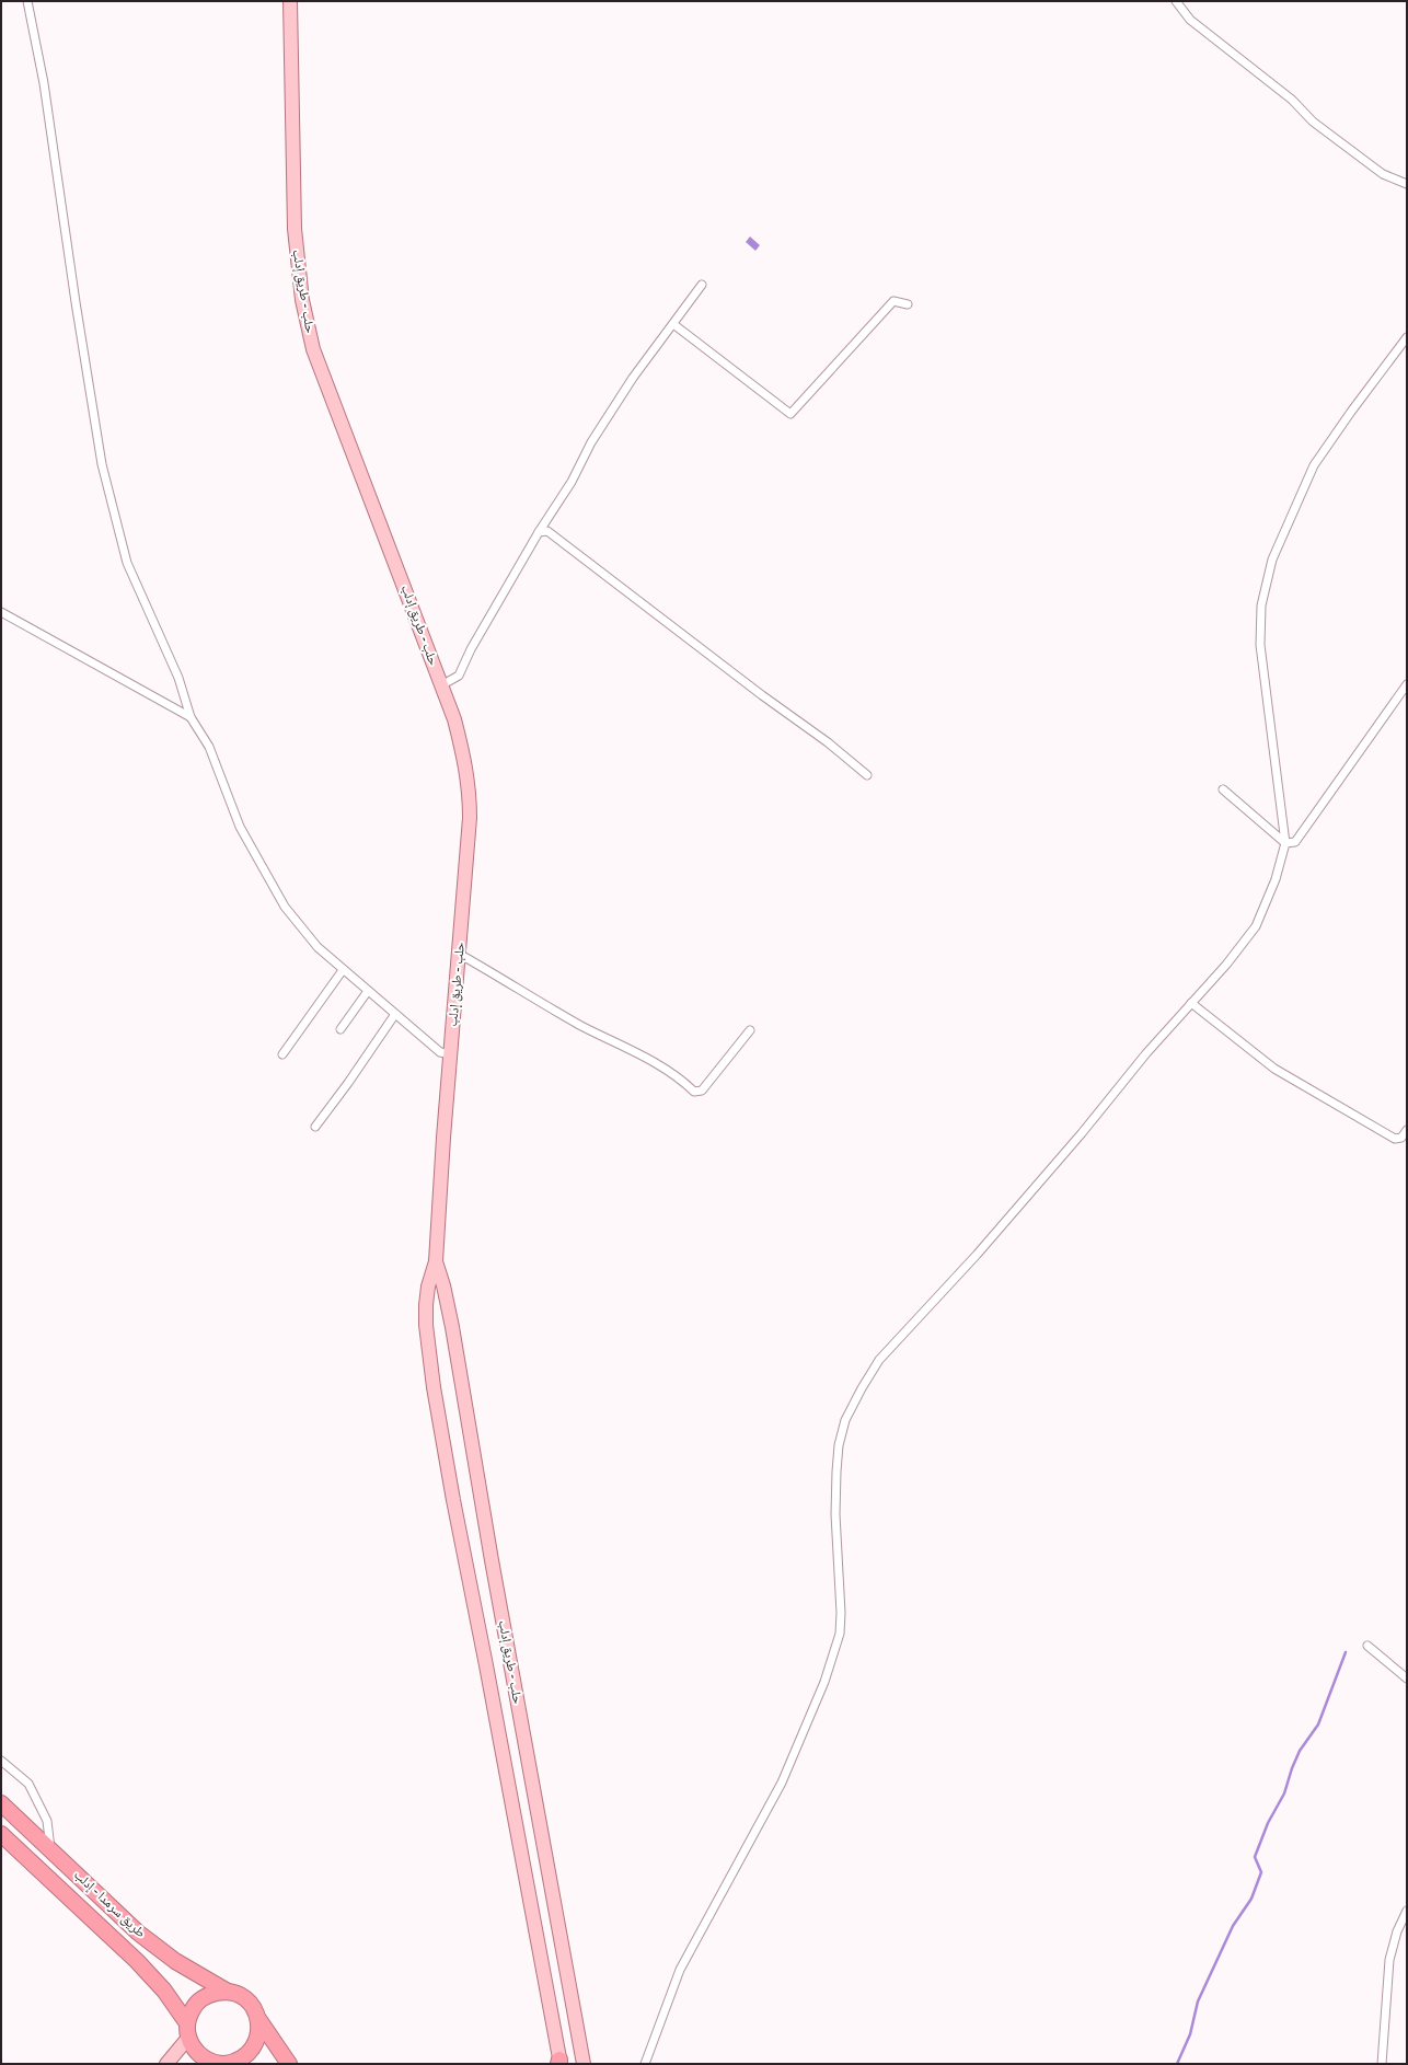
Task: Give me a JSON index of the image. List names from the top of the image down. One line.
{"streets":{"highway":["طريق سرمدا - إدلب"],"main road":["حلب - طريق إدلب"]}}
